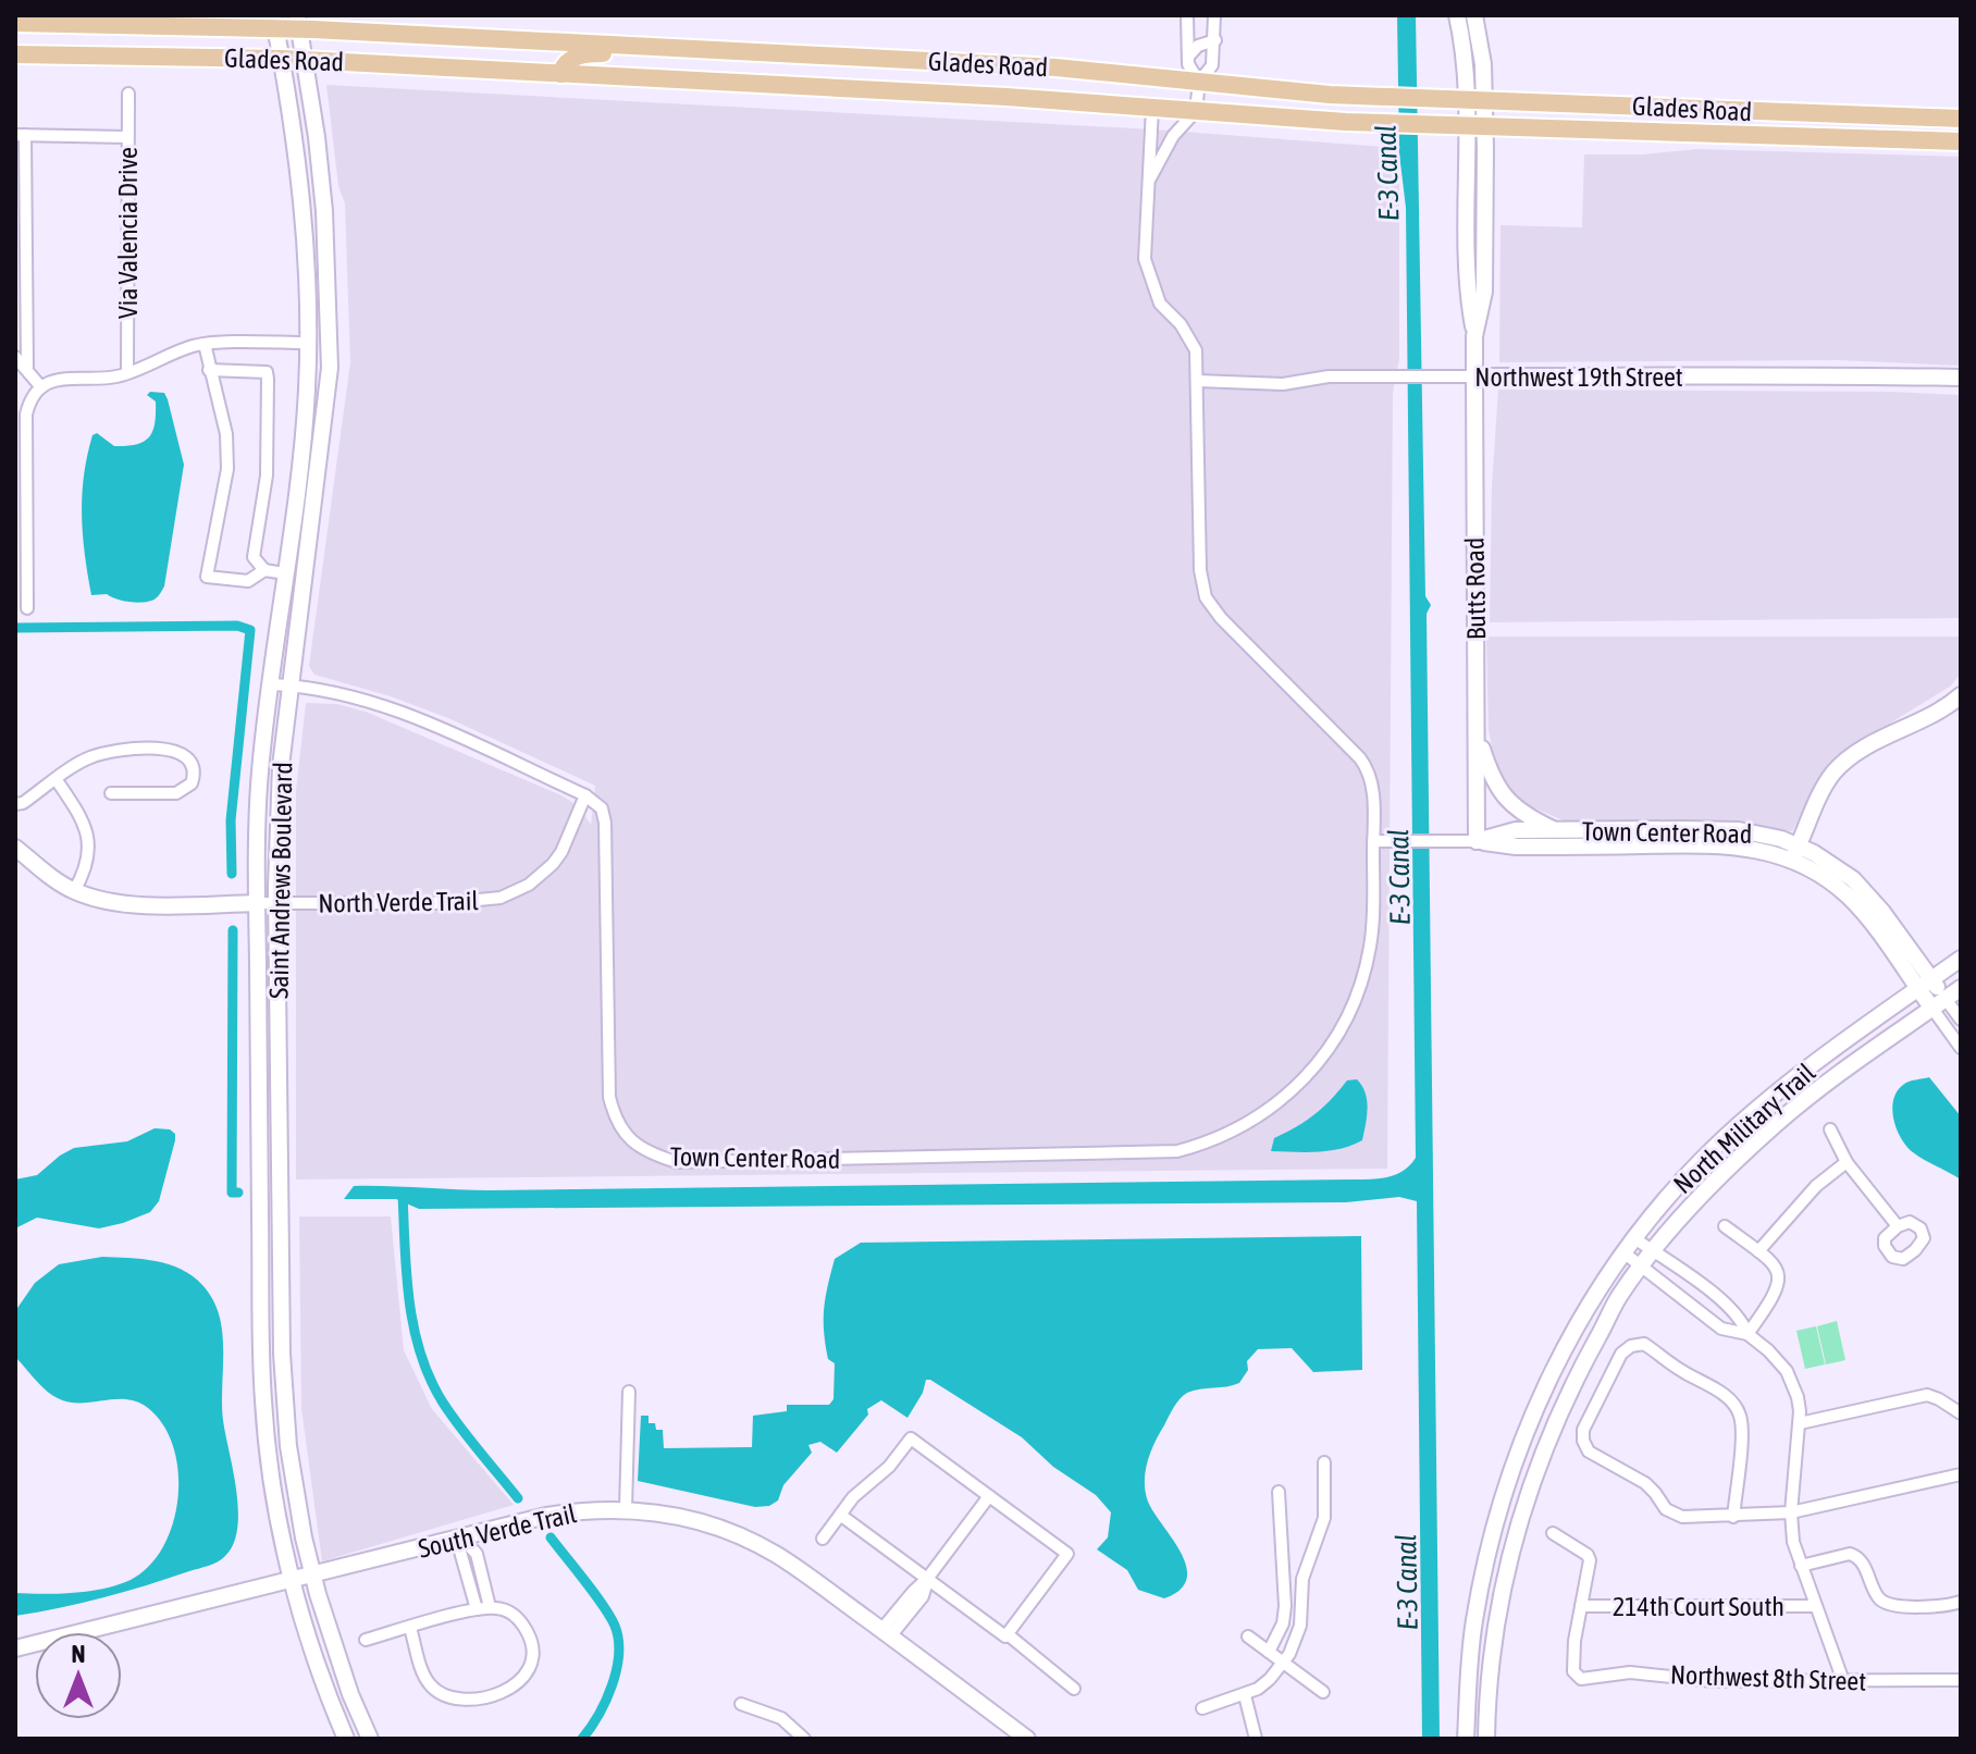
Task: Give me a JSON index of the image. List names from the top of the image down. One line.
{"streets":{"main road":["Glades Road"],"street":["Via Valencia Drive","Northwest 19th Street","Butts Road","Town Center Road","Saint Andrews Boulevard","North Verde Trail","North Military Trail","South Verde Trail","214th Court South","Northwest 8th Street"]},"crossings":[["Glades Road","Butts Road"],["Glades Road","Town Center Road"],["Glades Road","Saint Andrews Boulevard"],["Northwest 19th Street","Butts Road"],["Northwest 19th Street","Town Center Road"],["Butts Road","Town Center Road"],["Town Center Road","North Verde Trail"],["Town Center Road","North Military Trail"],["Saint Andrews Boulevard","North Verde Trail"],["Saint Andrews Boulevard","South Verde Trail"],["214th Court South","Northwest 8th Street"]],"water":["E-3 Canal"],"north":"top"}
